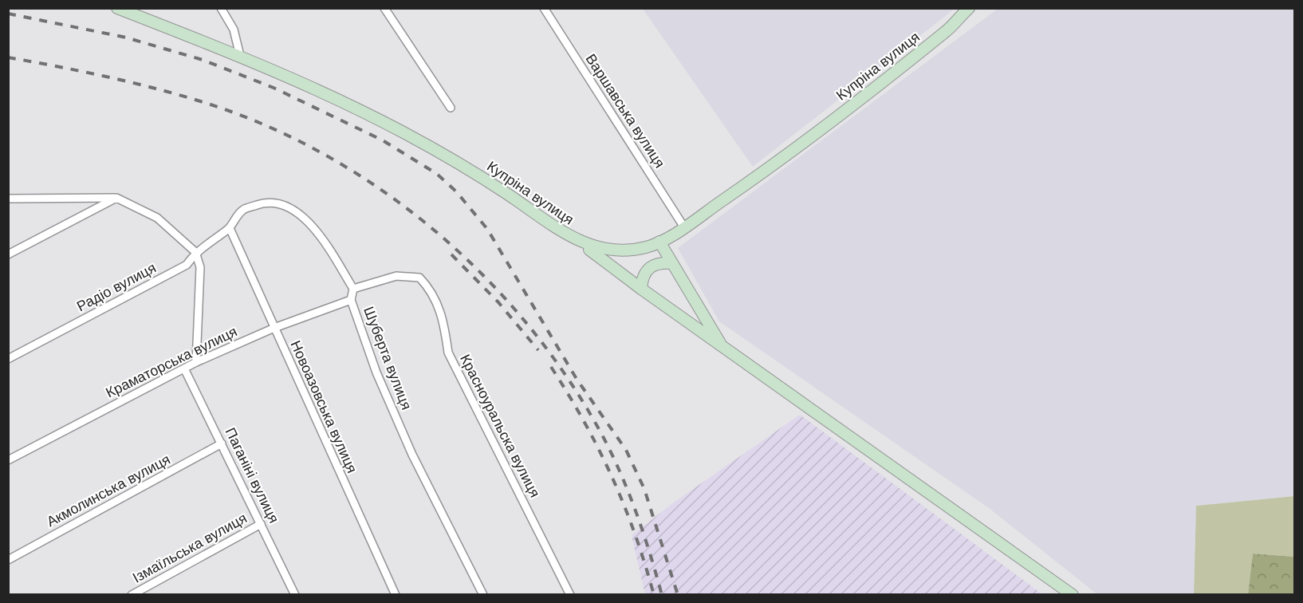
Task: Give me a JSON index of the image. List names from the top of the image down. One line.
{"streets":{"main road":["Купріна вулиця"],"street":["Варшавська вулиця","Радіо вулиця","Шуберта вулиця","Краматорська вулиця","Новоазовська вулиця","Красноуральска вулиця","Паганіні вулиця","Акмолинська вулиця","Ізмаїльська вулиця"]},"crossings":[["Купріна вулиця","Варшавська вулиця"],["Радіо вулиця","Новоазовська вулиця"],["Шуберта вулиця","Краматорська вулиця"],["Шуберта вулиця","Красноуральска вулиця"],["Краматорська вулиця","Новоазовська вулиця"],["Краматорська вулиця","Паганіні вулиця"],["Паганіні вулиця","Акмолинська вулиця"],["Паганіні вулиця","Ізмаїльська вулиця"]]}
